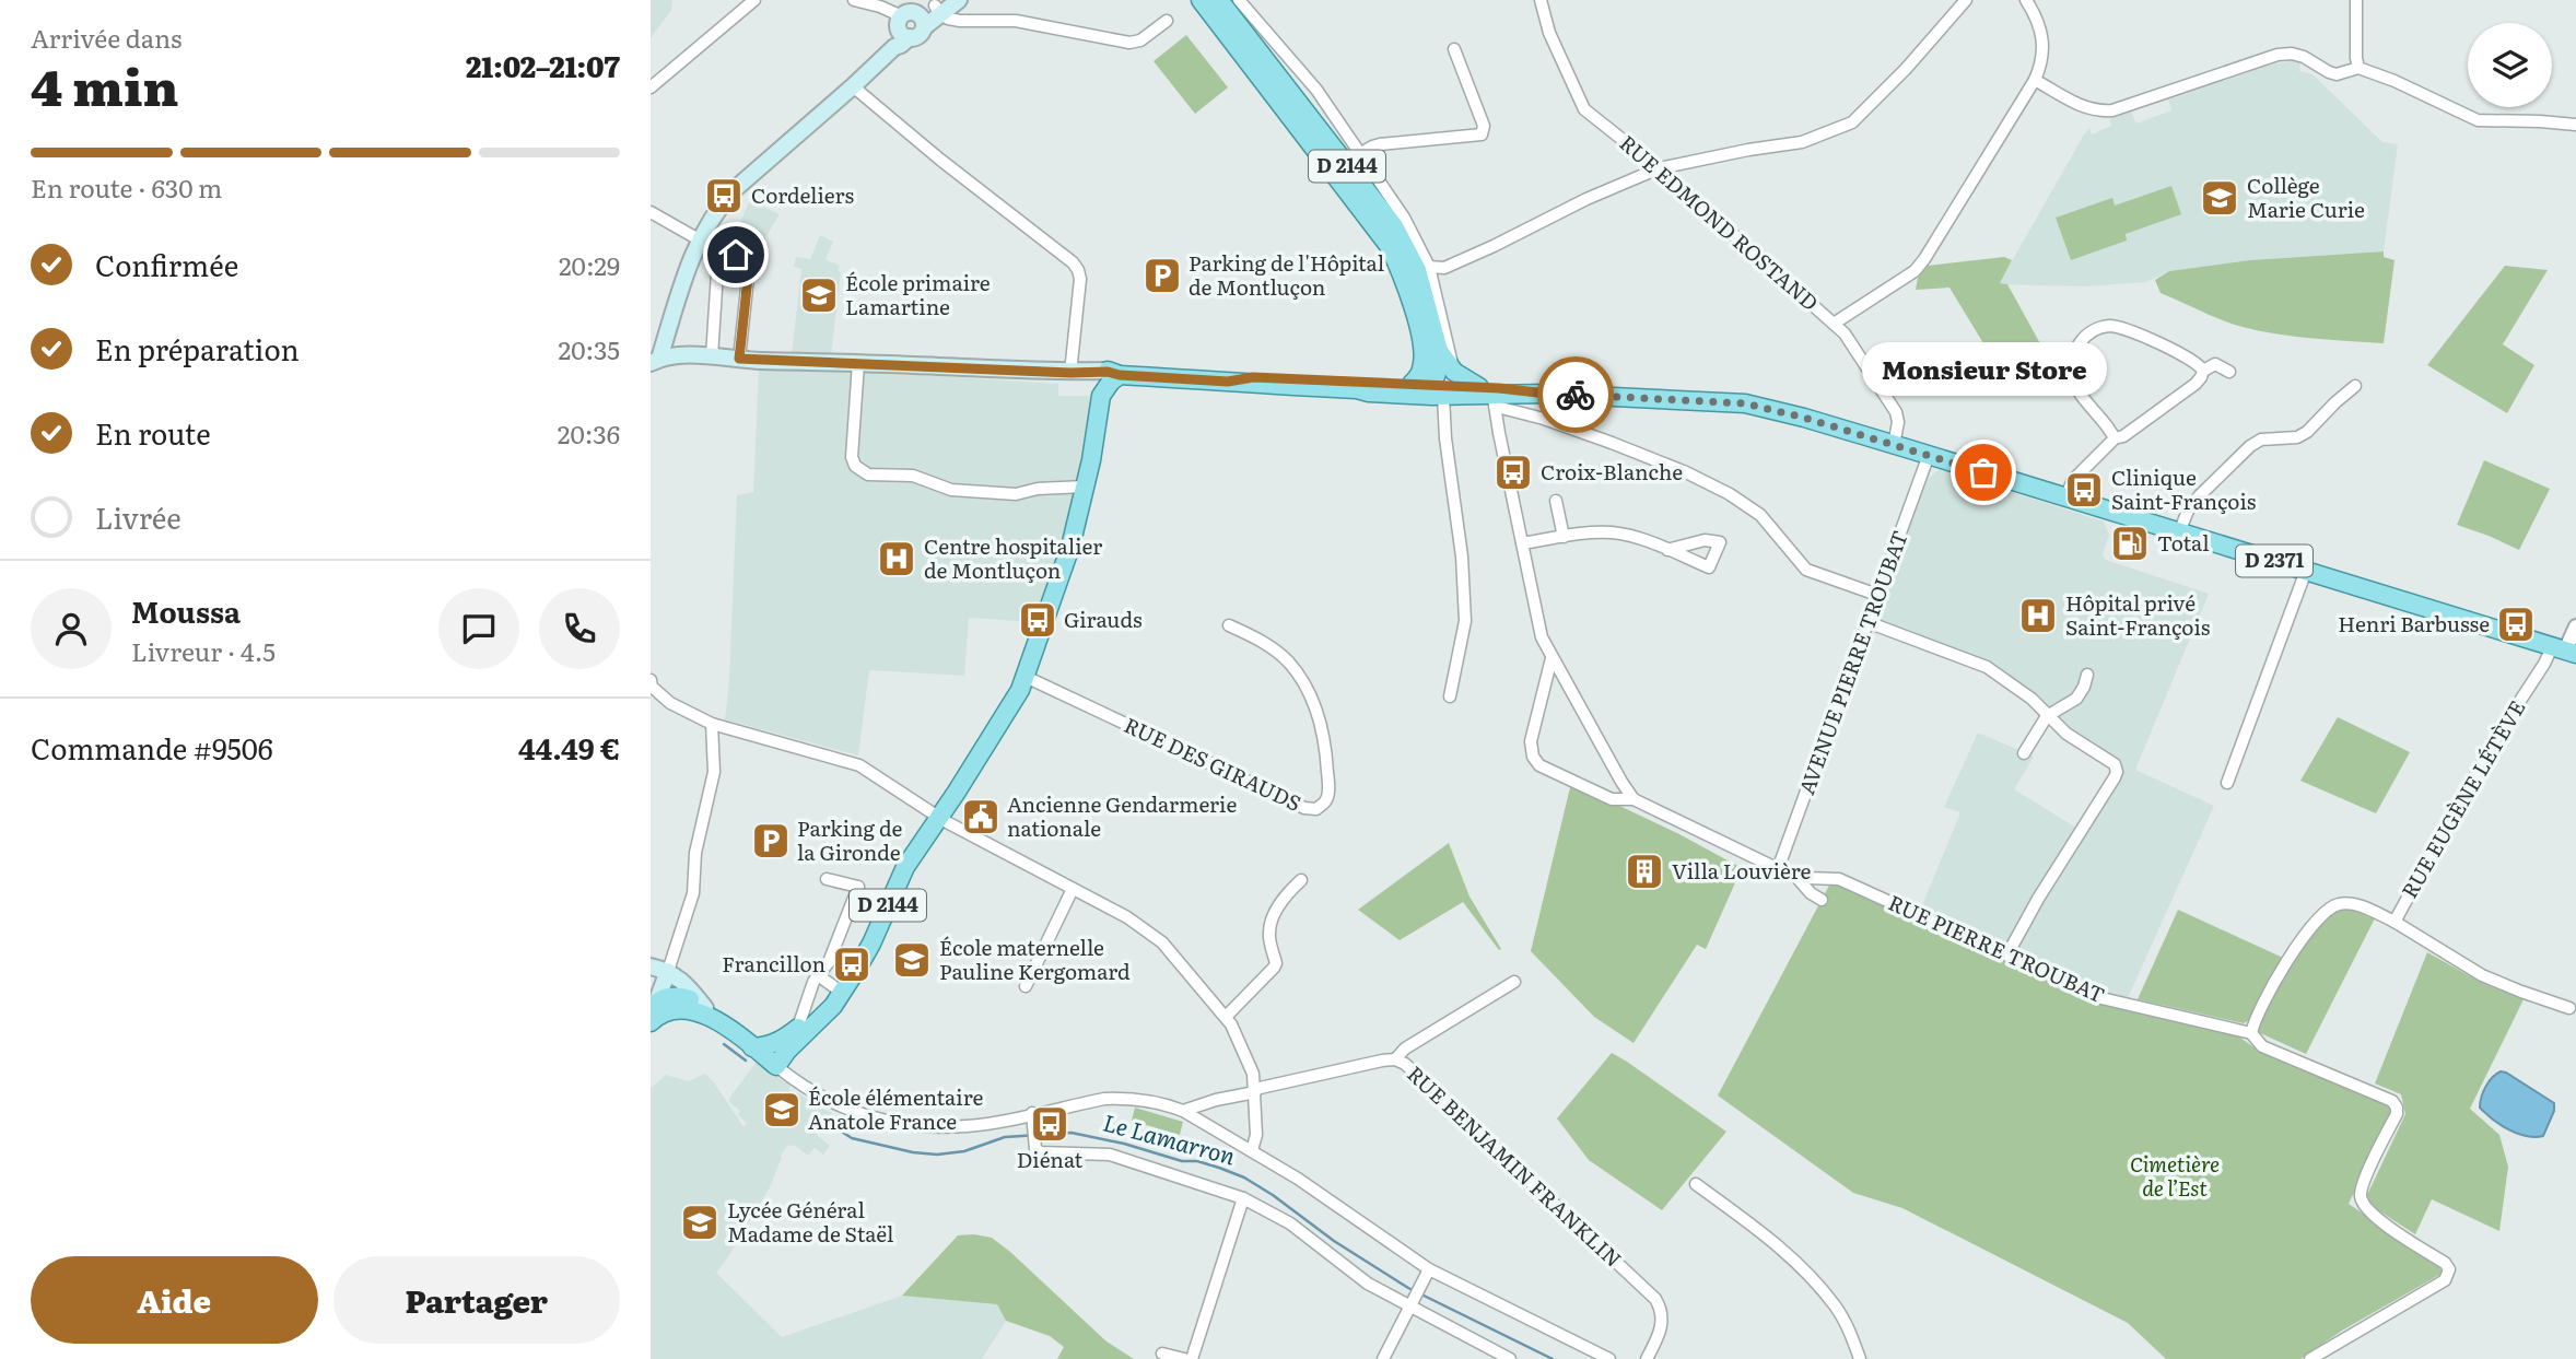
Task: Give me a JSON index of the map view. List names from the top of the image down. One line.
{"streets":{"main road":["D 2144","D 2371"],"street":["RUE EDMOND ROSTAND","AVENUE PIERRE TROUBAT","RUE DES GIRAUDS","RUE EUGÈNE LÉTÈVE","RUE PIERRE TROUBAT","RUE BENJAMIN FRANKLIN"]},"crossings":[["D 2144","D 2371"],["D 2144","RUE DES GIRAUDS"],["RUE EDMOND ROSTAND","D 2371"],["D 2371","AVENUE PIERRE TROUBAT"],["D 2371","RUE EUGÈNE LÉTÈVE"],["AVENUE PIERRE TROUBAT","RUE PIERRE TROUBAT"],["RUE EUGÈNE LÉTÈVE","RUE PIERRE TROUBAT"]],"water":["Le Lamarron"],"parks":["Cimetière de l’Est"],"places":{"bus stop":["Cordeliers","Croix-Blanche","Clinique Saint-François","Girauds","Henri Barbusse","Francillon","Diénat"],"school or university":["Collège Marie Curie","École primaire Lamartine","École maternelle Pauline Kergomard","École élémentaire Anatole France","Lycée Général Madame de Staël"],"parking":["Parking de l'Hôpital de Montluçon","Parking de la Gironde"],"other":["Monsieur Store"],"fuel station":["Total"],"hospital":["Centre hospitalier de Montluçon","Hôpital privé Saint-François"],"public building":["Ancienne Gendarmerie nationale"],"building":["Villa Louvière"]},"page":{"heading":["4 min","Arrivée dans","21:02–21:07"],"panel":["Moussa","Livreur · 4.5","Commande #9506","44.49 €"],"bar":"En route · 630 m","list":[["Confirmée","20:29"],["En préparation","20:35"],["En route","20:36"],"Livrée"],"bubble":"Monsieur Store","buttons":["Aide","Partager"]}}
